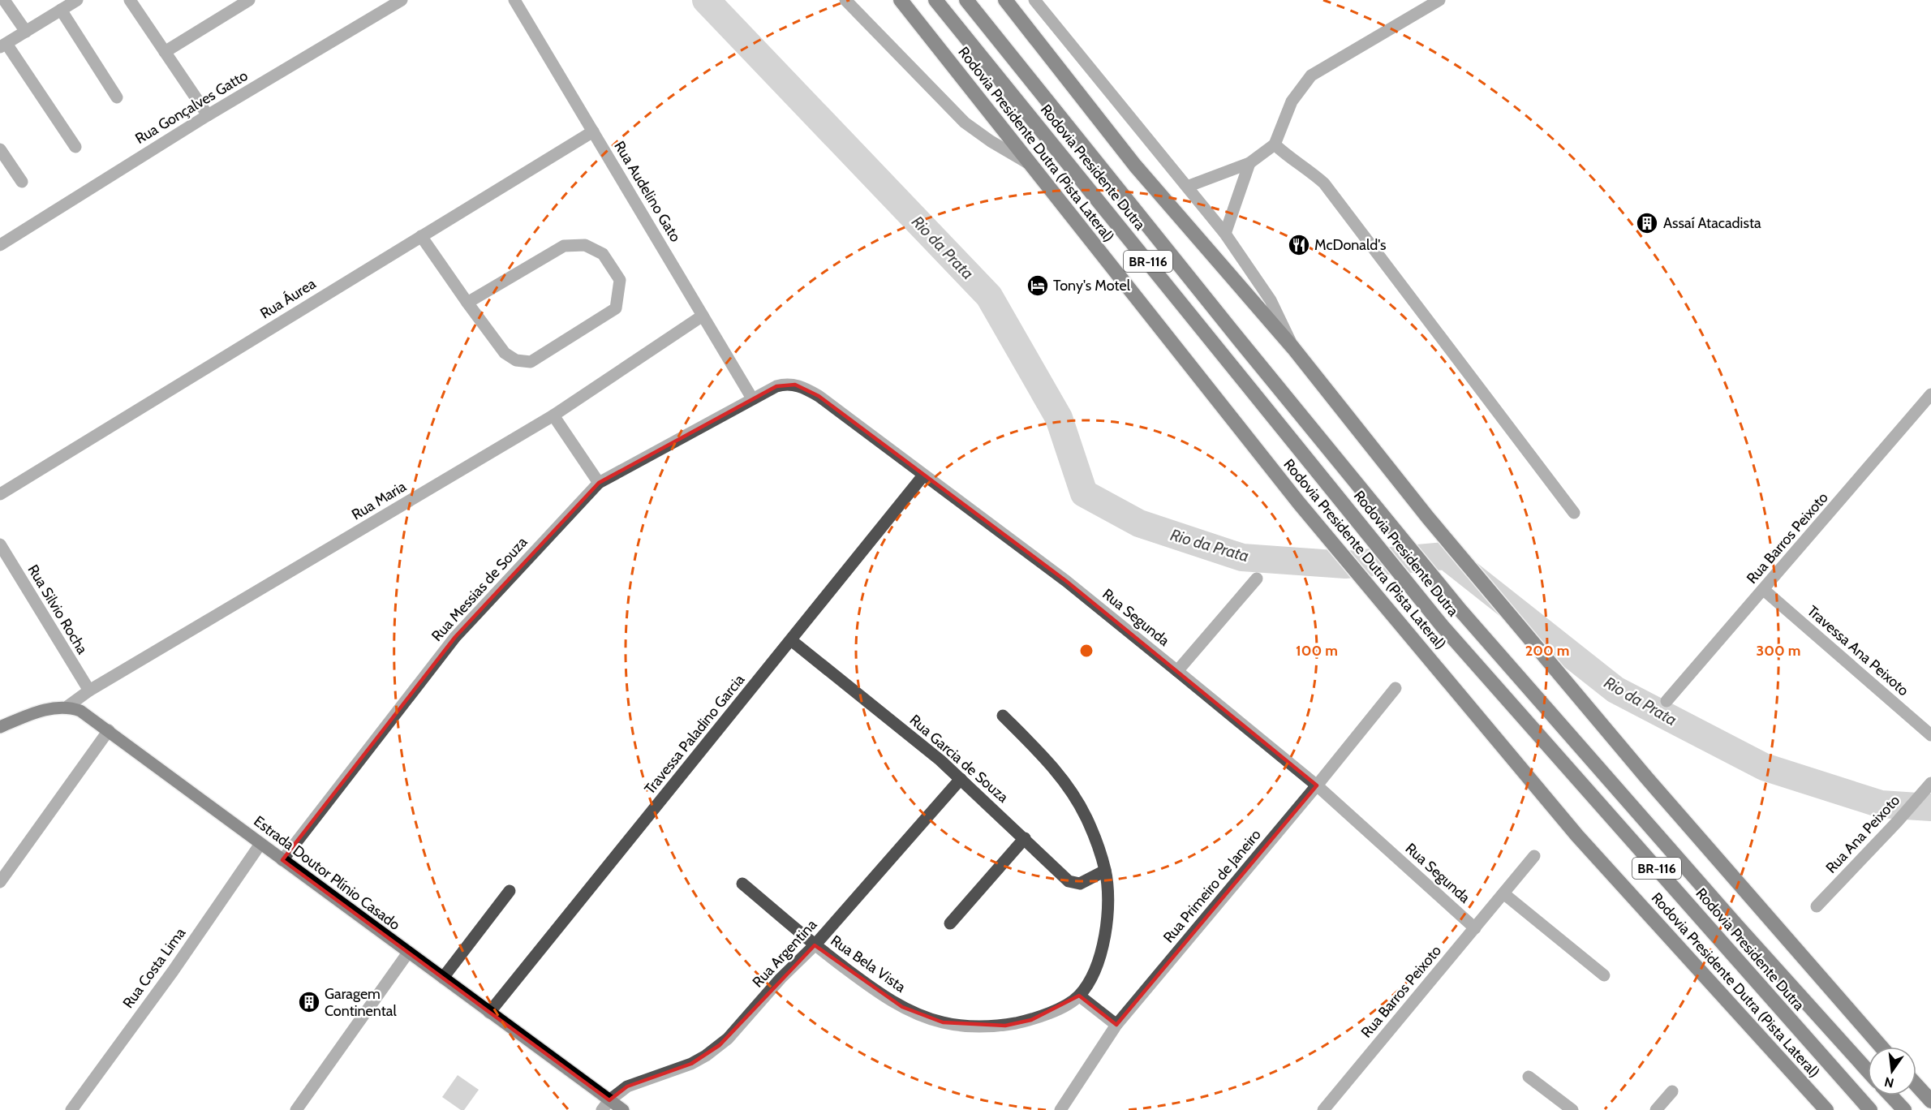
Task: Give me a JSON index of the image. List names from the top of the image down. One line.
{"streets":{"highway":["Rodovia Presidente Dutra (Pista Lateral)","Rodovia Presidente Dutra","BR-116"],"main road":["Estrada Doutor Plínio Casado"],"street":["Rua Gonçalves Gatto","Rua Audelino Gato","Rua Áurea","Rua Maria","Rua Barros Peixoto","Rua Messias de Souza","Rua Silvio Rocha","Rua Segunda","Travessa Ana Peixoto","Travessa Paladino Garcia","Rua Garcia de Souza","Rua Ana Peixoto","Rua Primeiro de Janeiro","Rua Argentina","Rua Bela Vista","Rua Costa Lima"]},"crossings":[["Rua Audelino Gato","Rua Áurea"],["Rua Audelino Gato","Rua Maria"],["Rua Audelino Gato","Rua Messias de Souza"],["Rua Audelino Gato","Rua Segunda"],["Rua Maria","Rua Silvio Rocha"],["Rua Maria","Estrada Doutor Plínio Casado"],["Rua Barros Peixoto","Rua Segunda"],["Rua Barros Peixoto","Travessa Ana Peixoto"],["Rua Messias de Souza","Rua Segunda"],["Rua Messias de Souza","Estrada Doutor Plínio Casado"],["Rua Segunda","Travessa Paladino Garcia"],["Rua Segunda","Rua Primeiro de Janeiro"],["Travessa Paladino Garcia","Rua Garcia de Souza"],["Travessa Paladino Garcia","Estrada Doutor Plínio Casado"],["Rua Garcia de Souza","Rua Argentina"],["Rua Garcia de Souza","Rua Bela Vista"],["Estrada Doutor Plínio Casado","Rua Argentina"],["Estrada Doutor Plínio Casado","Rua Costa Lima"],["Rua Argentina","Rua Bela Vista"]],"water":["Rio da Prata"],"places":{"building":["Assaí Atacadista","Garagem Continental"],"restaurant":["McDonald's"],"hotel":["Tony's Motel"]},"north":"bottom","rings":["100 m","200 m","300 m"]}
